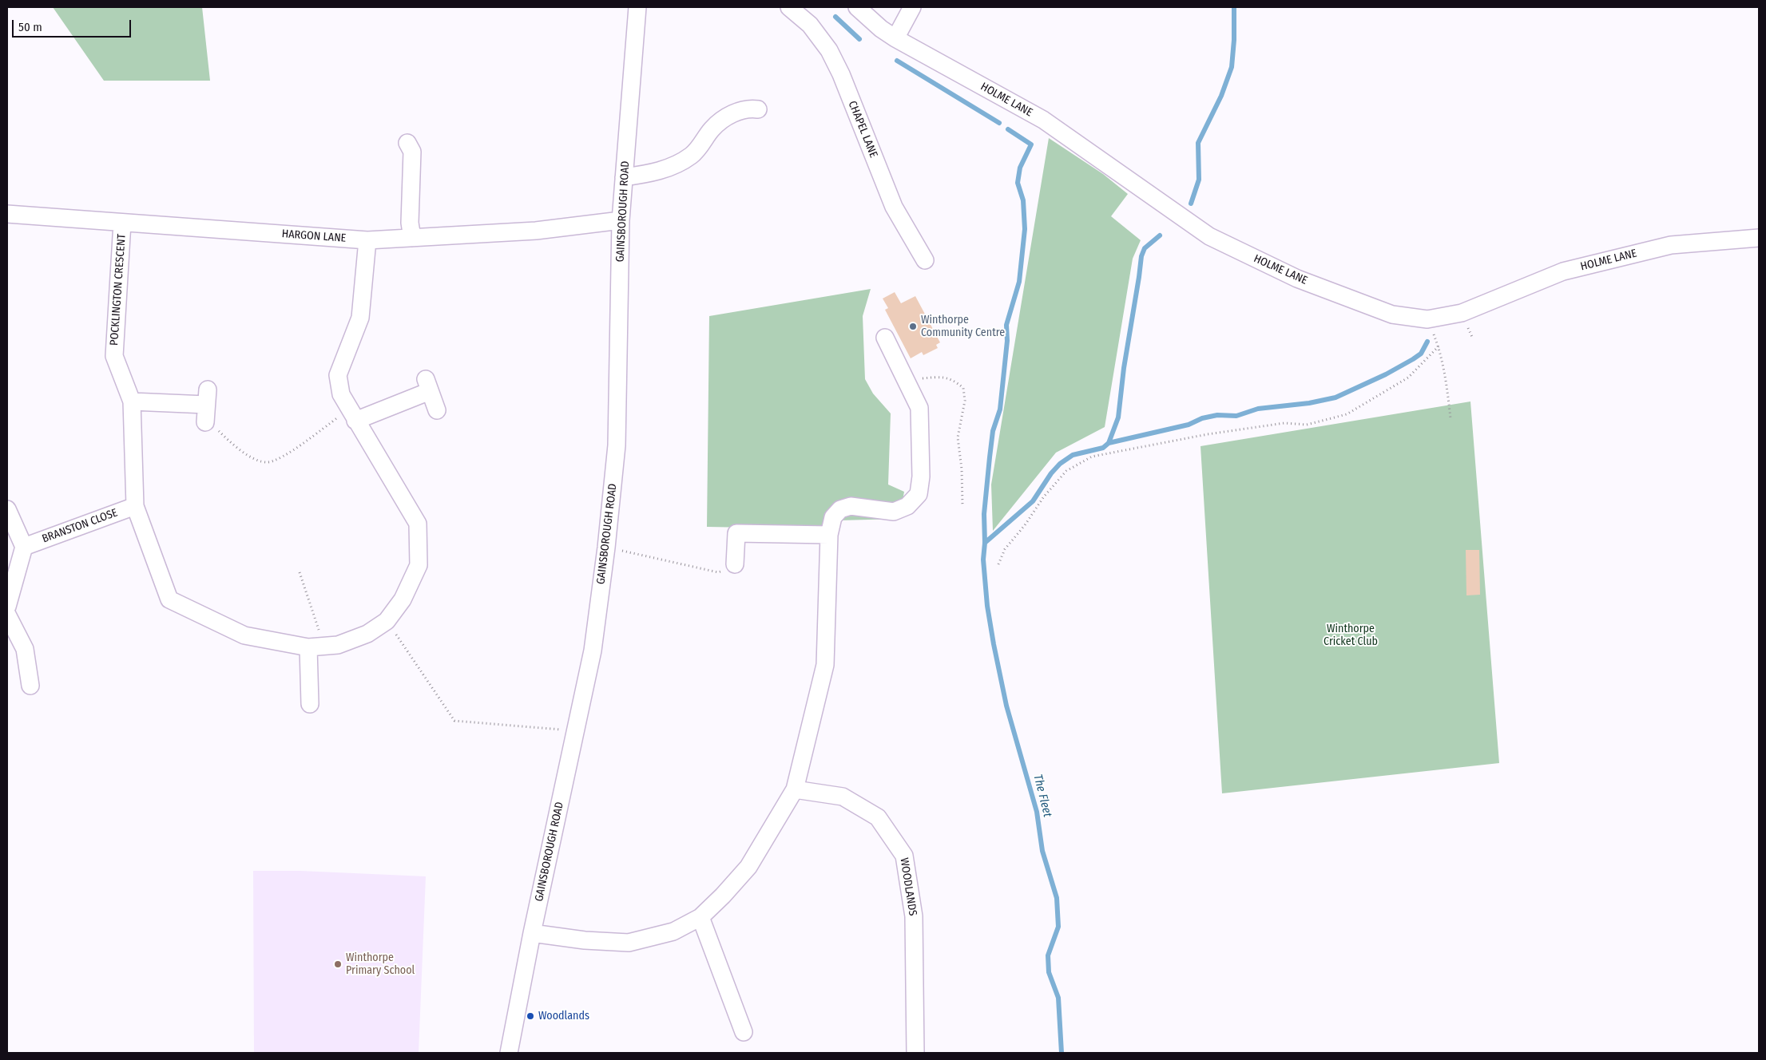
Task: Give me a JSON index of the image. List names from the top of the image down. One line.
{"streets":{"street":["HOLME LANE","CHAPEL LANE","GAINSBOROUGH ROAD","HARGON LANE","POCKLINGTON CRESCENT","BRANSTON CLOSE","WOODLANDS"]},"crossings":[["GAINSBOROUGH ROAD","HARGON LANE"],["HARGON LANE","POCKLINGTON CRESCENT"],["POCKLINGTON CRESCENT","BRANSTON CLOSE"]],"water":["The Fleet"],"parks":["Winthorpe Cricket Club"],"places":["Winthorpe Community Centre","Winthorpe Primary School","Woodlands"],"scale_bar":"50 m"}
